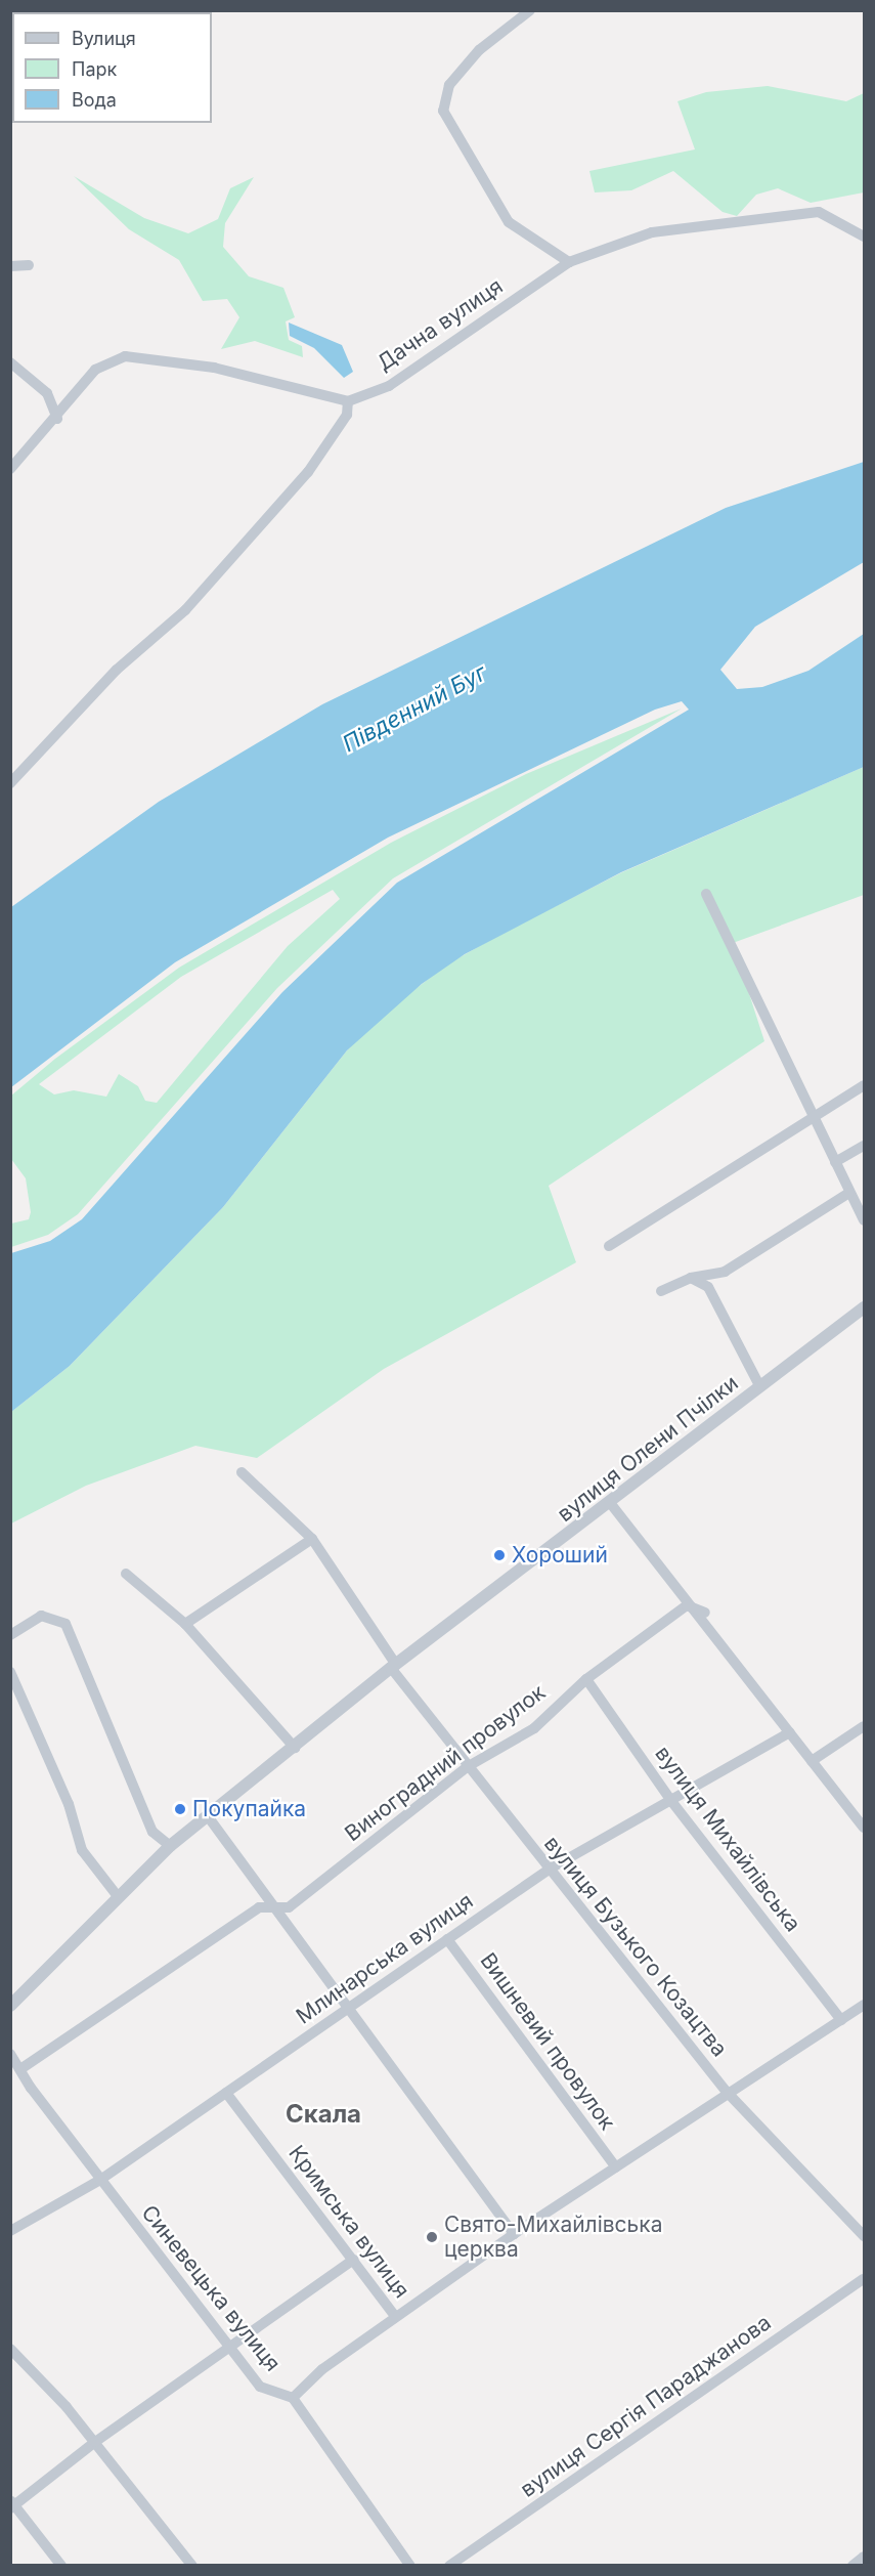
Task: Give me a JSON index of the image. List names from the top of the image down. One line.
{"streets":{"street":["Дачна вулиця","вулиця Олени Пчілки","Виноградний провулок","вулиця Михайлівська","вулиця Бузького Козацтва","Млинарська вулиця","Вишневий провулок","Кримська вулиця","Синевецька вулиця","вулиця Сергія Параджанова"]},"crossings":[["вулиця Олени Пчілки","вулиця Бузького Козацтва"],["Виноградний провулок","вулиця Михайлівська"],["Виноградний провулок","вулиця Бузького Козацтва"],["Виноградний провулок","Синевецька вулиця"],["вулиця Михайлівська","Млинарська вулиця"],["вулиця Бузького Козацтва","Млинарська вулиця"],["Млинарська вулиця","Вишневий провулок"],["Млинарська вулиця","Кримська вулиця"],["Млинарська вулиця","Синевецька вулиця"]],"districts":["Скала"],"water":["Південний Буг"],"places":["Хороший","Покупайка","Свято-Михайлівська церква"],"legend":["Вулиця","Парк","Вода"]}
